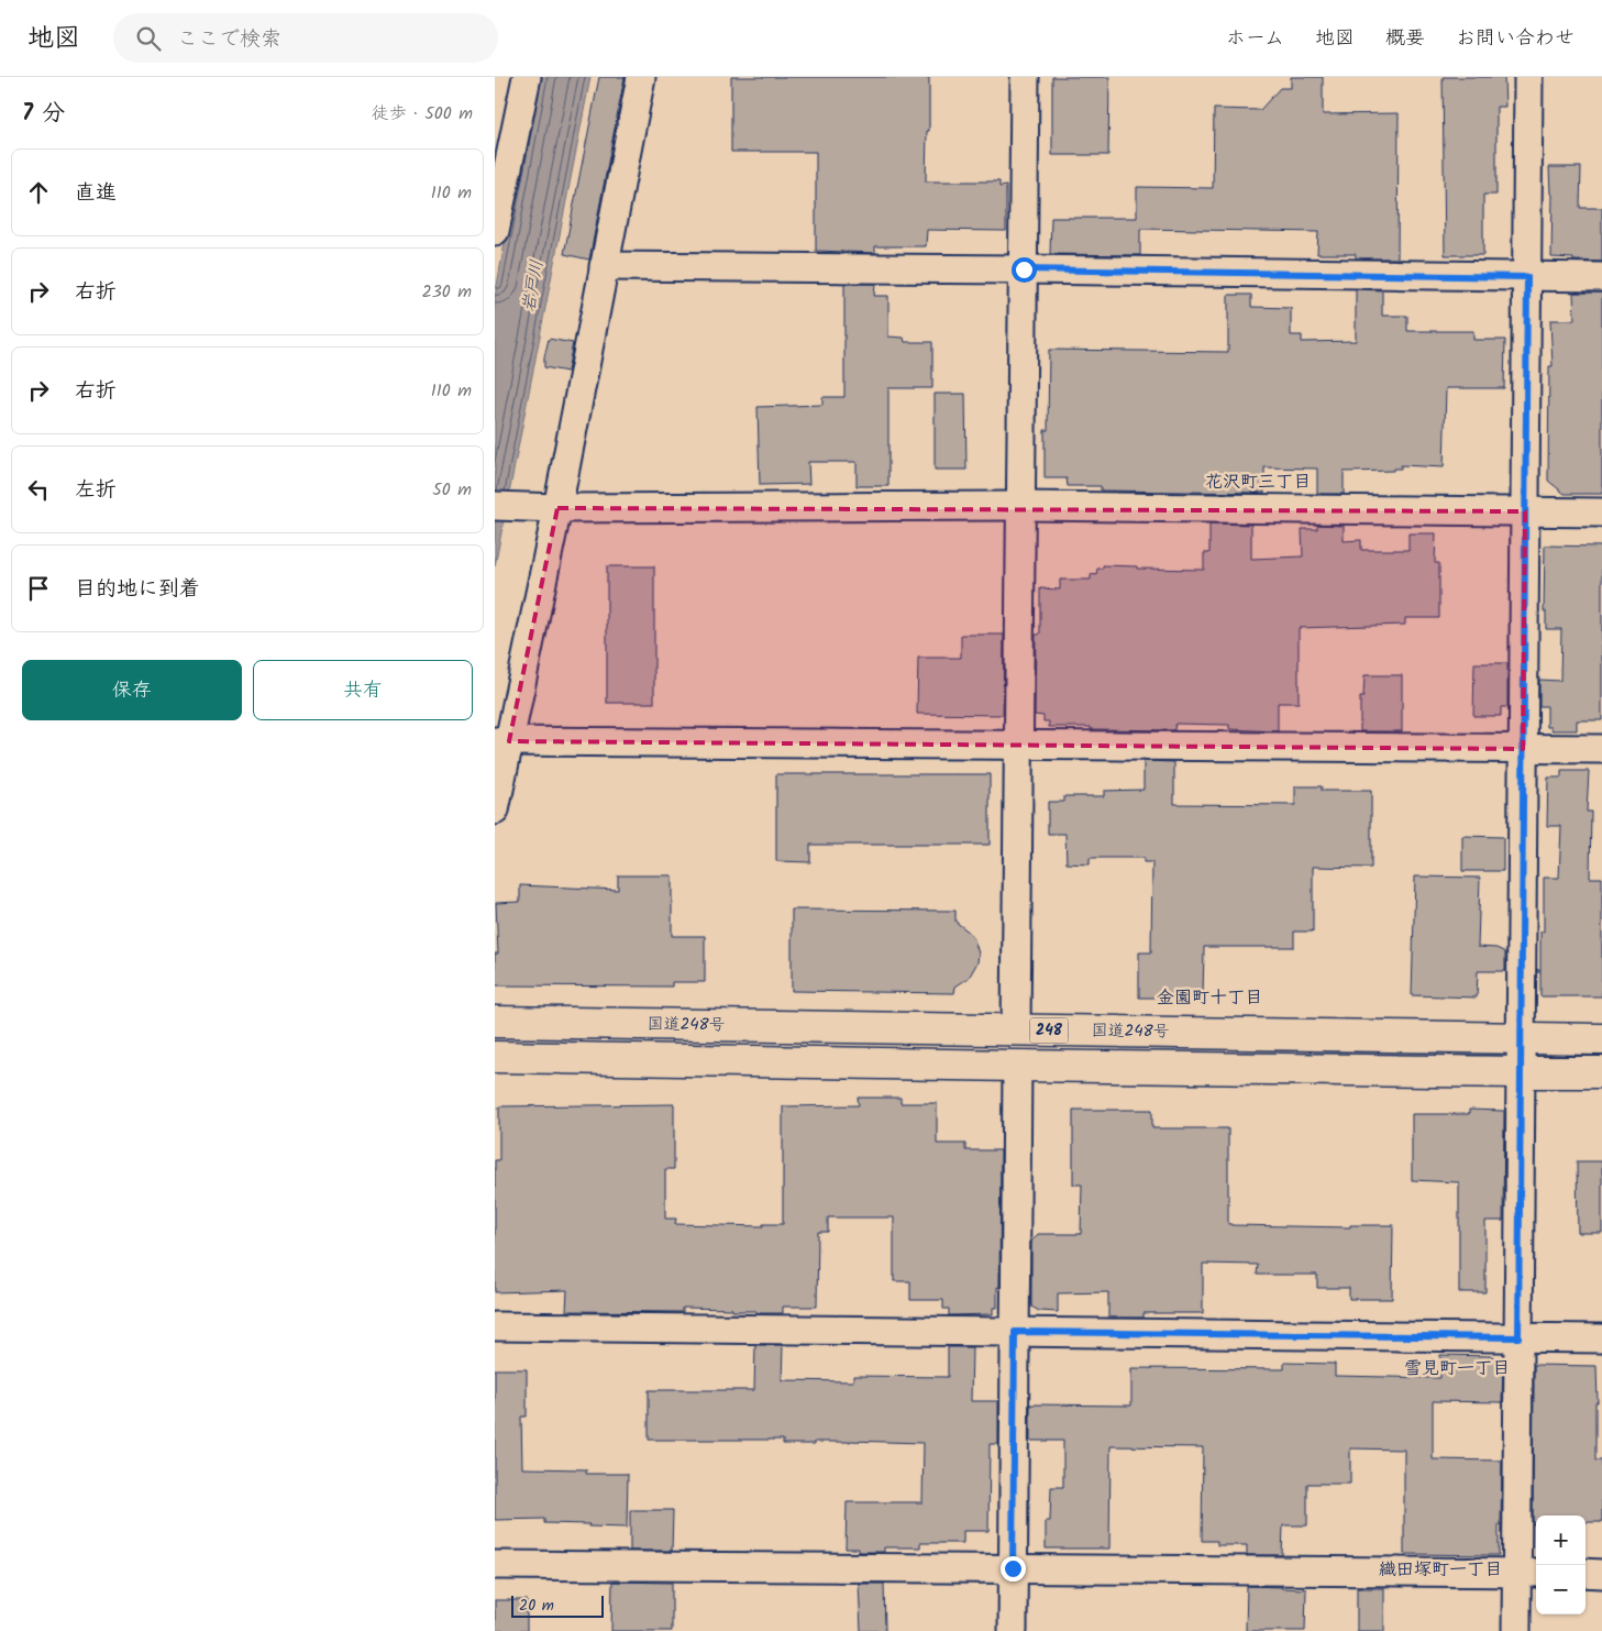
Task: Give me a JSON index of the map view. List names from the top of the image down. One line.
{"streets":{"highway":["国道248号","248"]},"districts":["花沢町三丁目","金園町十丁目","雪見町一丁目","織田塚町一丁目"],"water":["岩戸川"],"scale_bar":"20 m","page":{"header":"地図","search":"ここで検索","nav":["ホーム","地図","概要","お問い合わせ"],"heading":["7 分","徒歩 · 500 m"],"list":[["直進","110 m"],["右折","230 m"],["右折","110 m"],["左折","50 m"],"目的地に到着"],"buttons":["保存","共有"],"map_buttons":["+","−"],"scale":"20 m"}}
